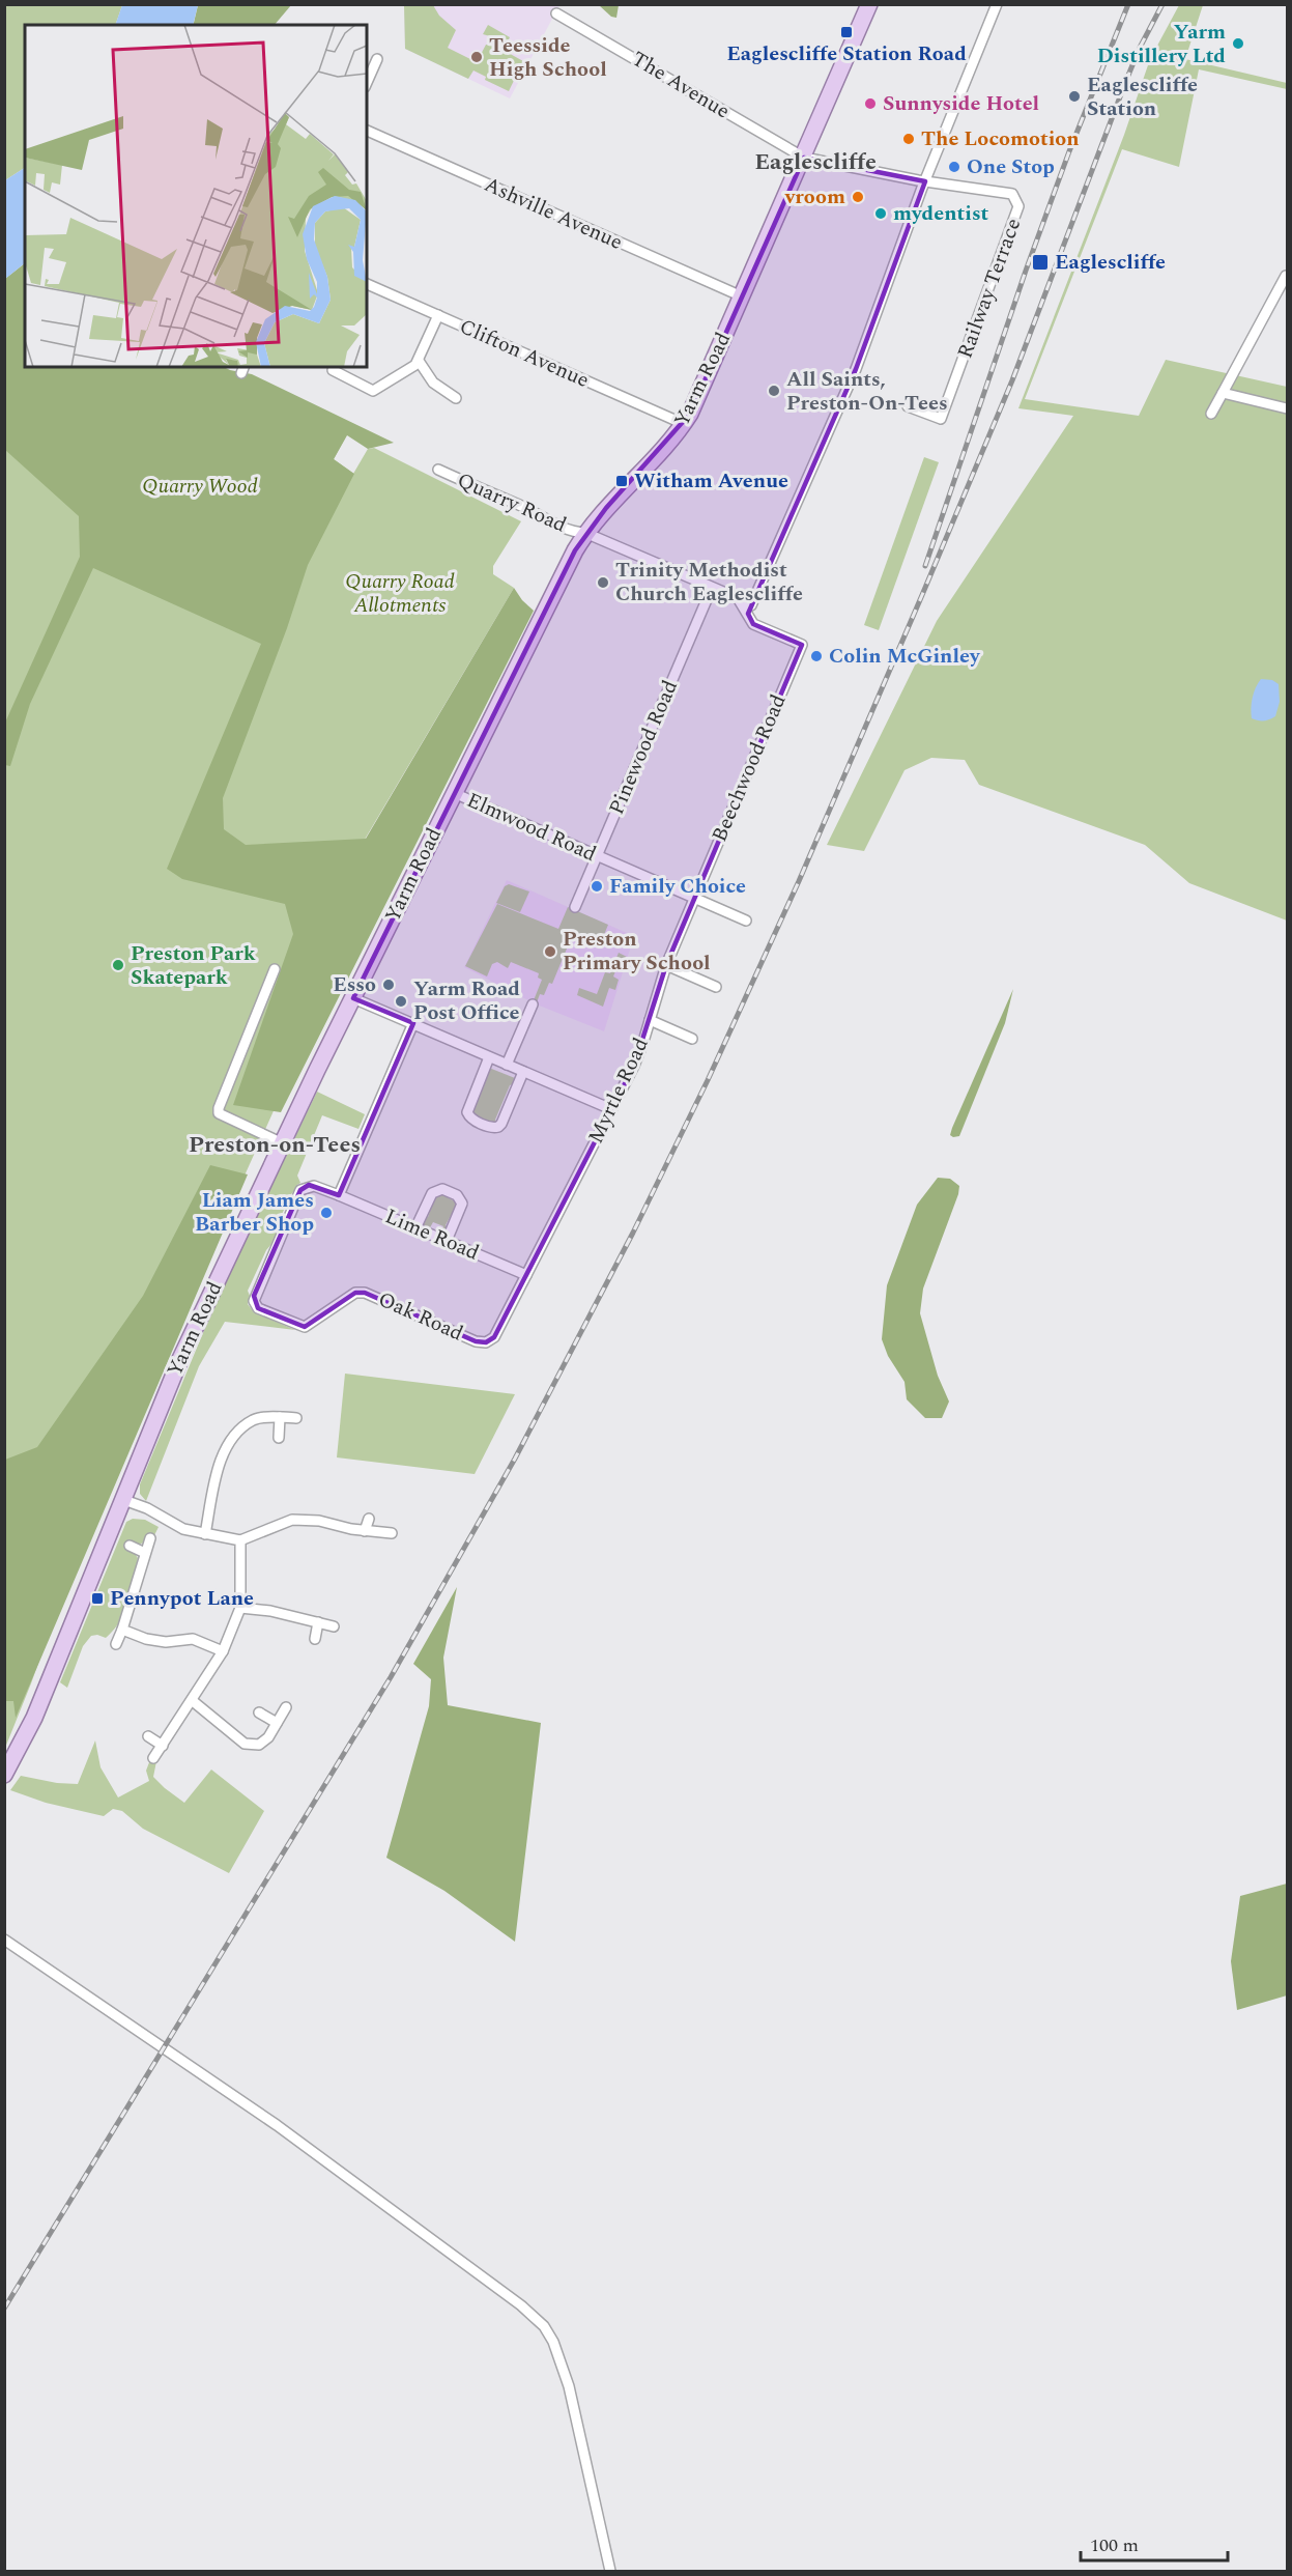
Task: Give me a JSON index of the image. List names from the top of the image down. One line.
{"streets":{"main road":["Yarm Road"],"street":["The Avenue","Ashville Avenue","Railway Terrace","Clifton Avenue","Quarry Road","Pinewood Road","Beechwood Road","Elmwood Road","Myrtle Road","Lime Road","Oak Road"]},"crossings":[["The Avenue","Railway Terrace"],["The Avenue","Yarm Road"],["Ashville Avenue","Yarm Road"],["Clifton Avenue","Yarm Road"],["Yarm Road","Quarry Road"],["Yarm Road","Elmwood Road"],["Pinewood Road","Elmwood Road"],["Beechwood Road","Elmwood Road"],["Beechwood Road","Myrtle Road"],["Elmwood Road","Myrtle Road"],["Myrtle Road","Lime Road"],["Myrtle Road","Oak Road"],["Lime Road","Oak Road"]],"districts":["Eaglescliffe","Preston-on-Tees"],"parks":["Quarry Wood","Quarry Road Allotments"],"places":{"transit":["Eaglescliffe Station Road","Eaglescliffe","Witham Avenue","Pennypot Lane"],"other":["Yarm Distillery Ltd","Teesside High School","Eaglescliffe Station","Sunnyside Hotel","The Locomotion","One Stop","vroom","mydentist","All Saints, Preston-On-Tees","Trinity Methodist Church Eaglescliffe","Colin McGinley","Family Choice","Preston Primary School","Preston Park Skatepark","Esso","Yarm Road Post Office","Liam James Barber Shop"]},"scale_bar":"100 m"}
